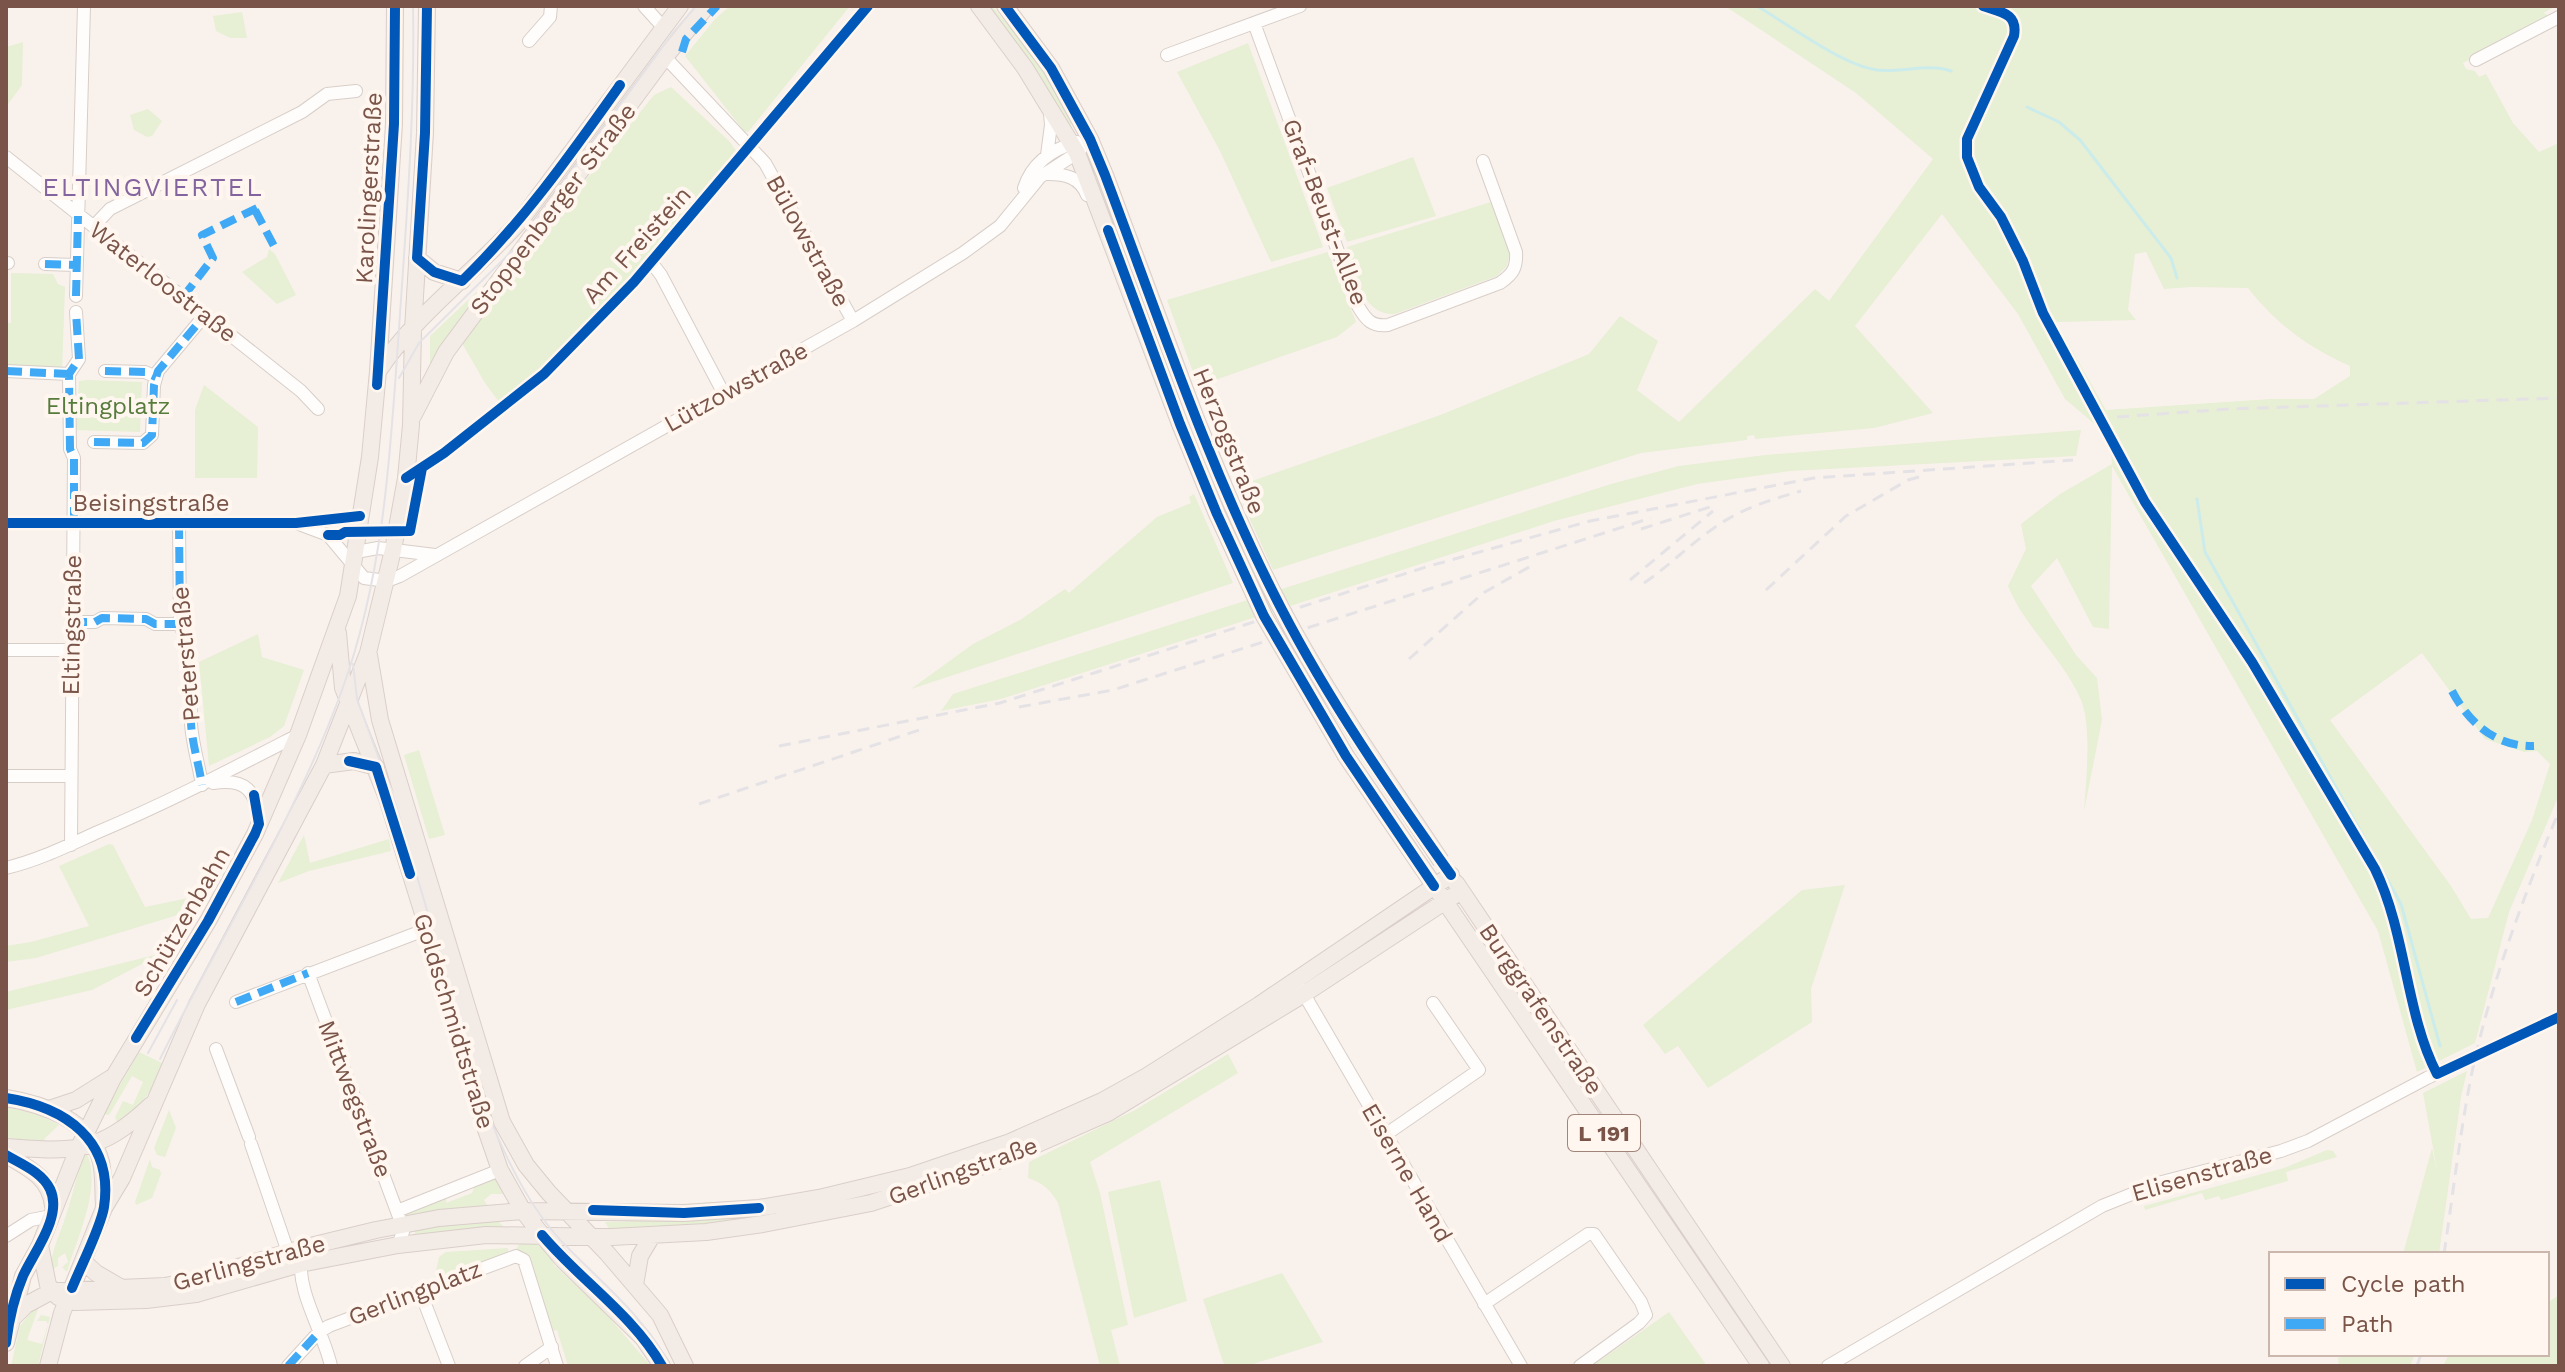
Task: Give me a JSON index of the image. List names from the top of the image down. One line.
{"streets":{"main road":["Karolingerstraße","Stoppenberger Straße","Herzogstraße","Schützenbahn","Burggrafenstraße","Goldschmidtstraße","L 191","Gerlingstraße"],"street":["Graf-Beust-Allee","Bülowstraße","Am Freistein","Waterloostraße","Lützowstraße","Beisingstraße","Eltingstraße","Peterstraße","Mittwegstraße","Eiserne Hand","Elisenstraße","Gerlingplatz"]},"crossings":[["Karolingerstraße","Stoppenberger Straße"],["Stoppenberger Straße","Bülowstraße"],["Stoppenberger Straße","Am Freistein"],["Stoppenberger Straße","Lützowstraße"],["Stoppenberger Straße","Schützenbahn"],["Stoppenberger Straße","Goldschmidtstraße"],["Bülowstraße","Am Freistein"],["Bülowstraße","Lützowstraße"],["Lützowstraße","Herzogstraße"],["Herzogstraße","Burggrafenstraße"],["Herzogstraße","Gerlingstraße"],["Beisingstraße","Eltingstraße"],["Beisingstraße","Peterstraße"],["Schützenbahn","Gerlingstraße"],["Burggrafenstraße","Gerlingstraße"],["Goldschmidtstraße","Gerlingstraße"],["Mittwegstraße","Gerlingstraße"],["Gerlingstraße","Eiserne Hand"]],"districts":["ELTINGVIERTEL"],"parks":["Eltingplatz"],"legend":["Cycle path","Path"]}
